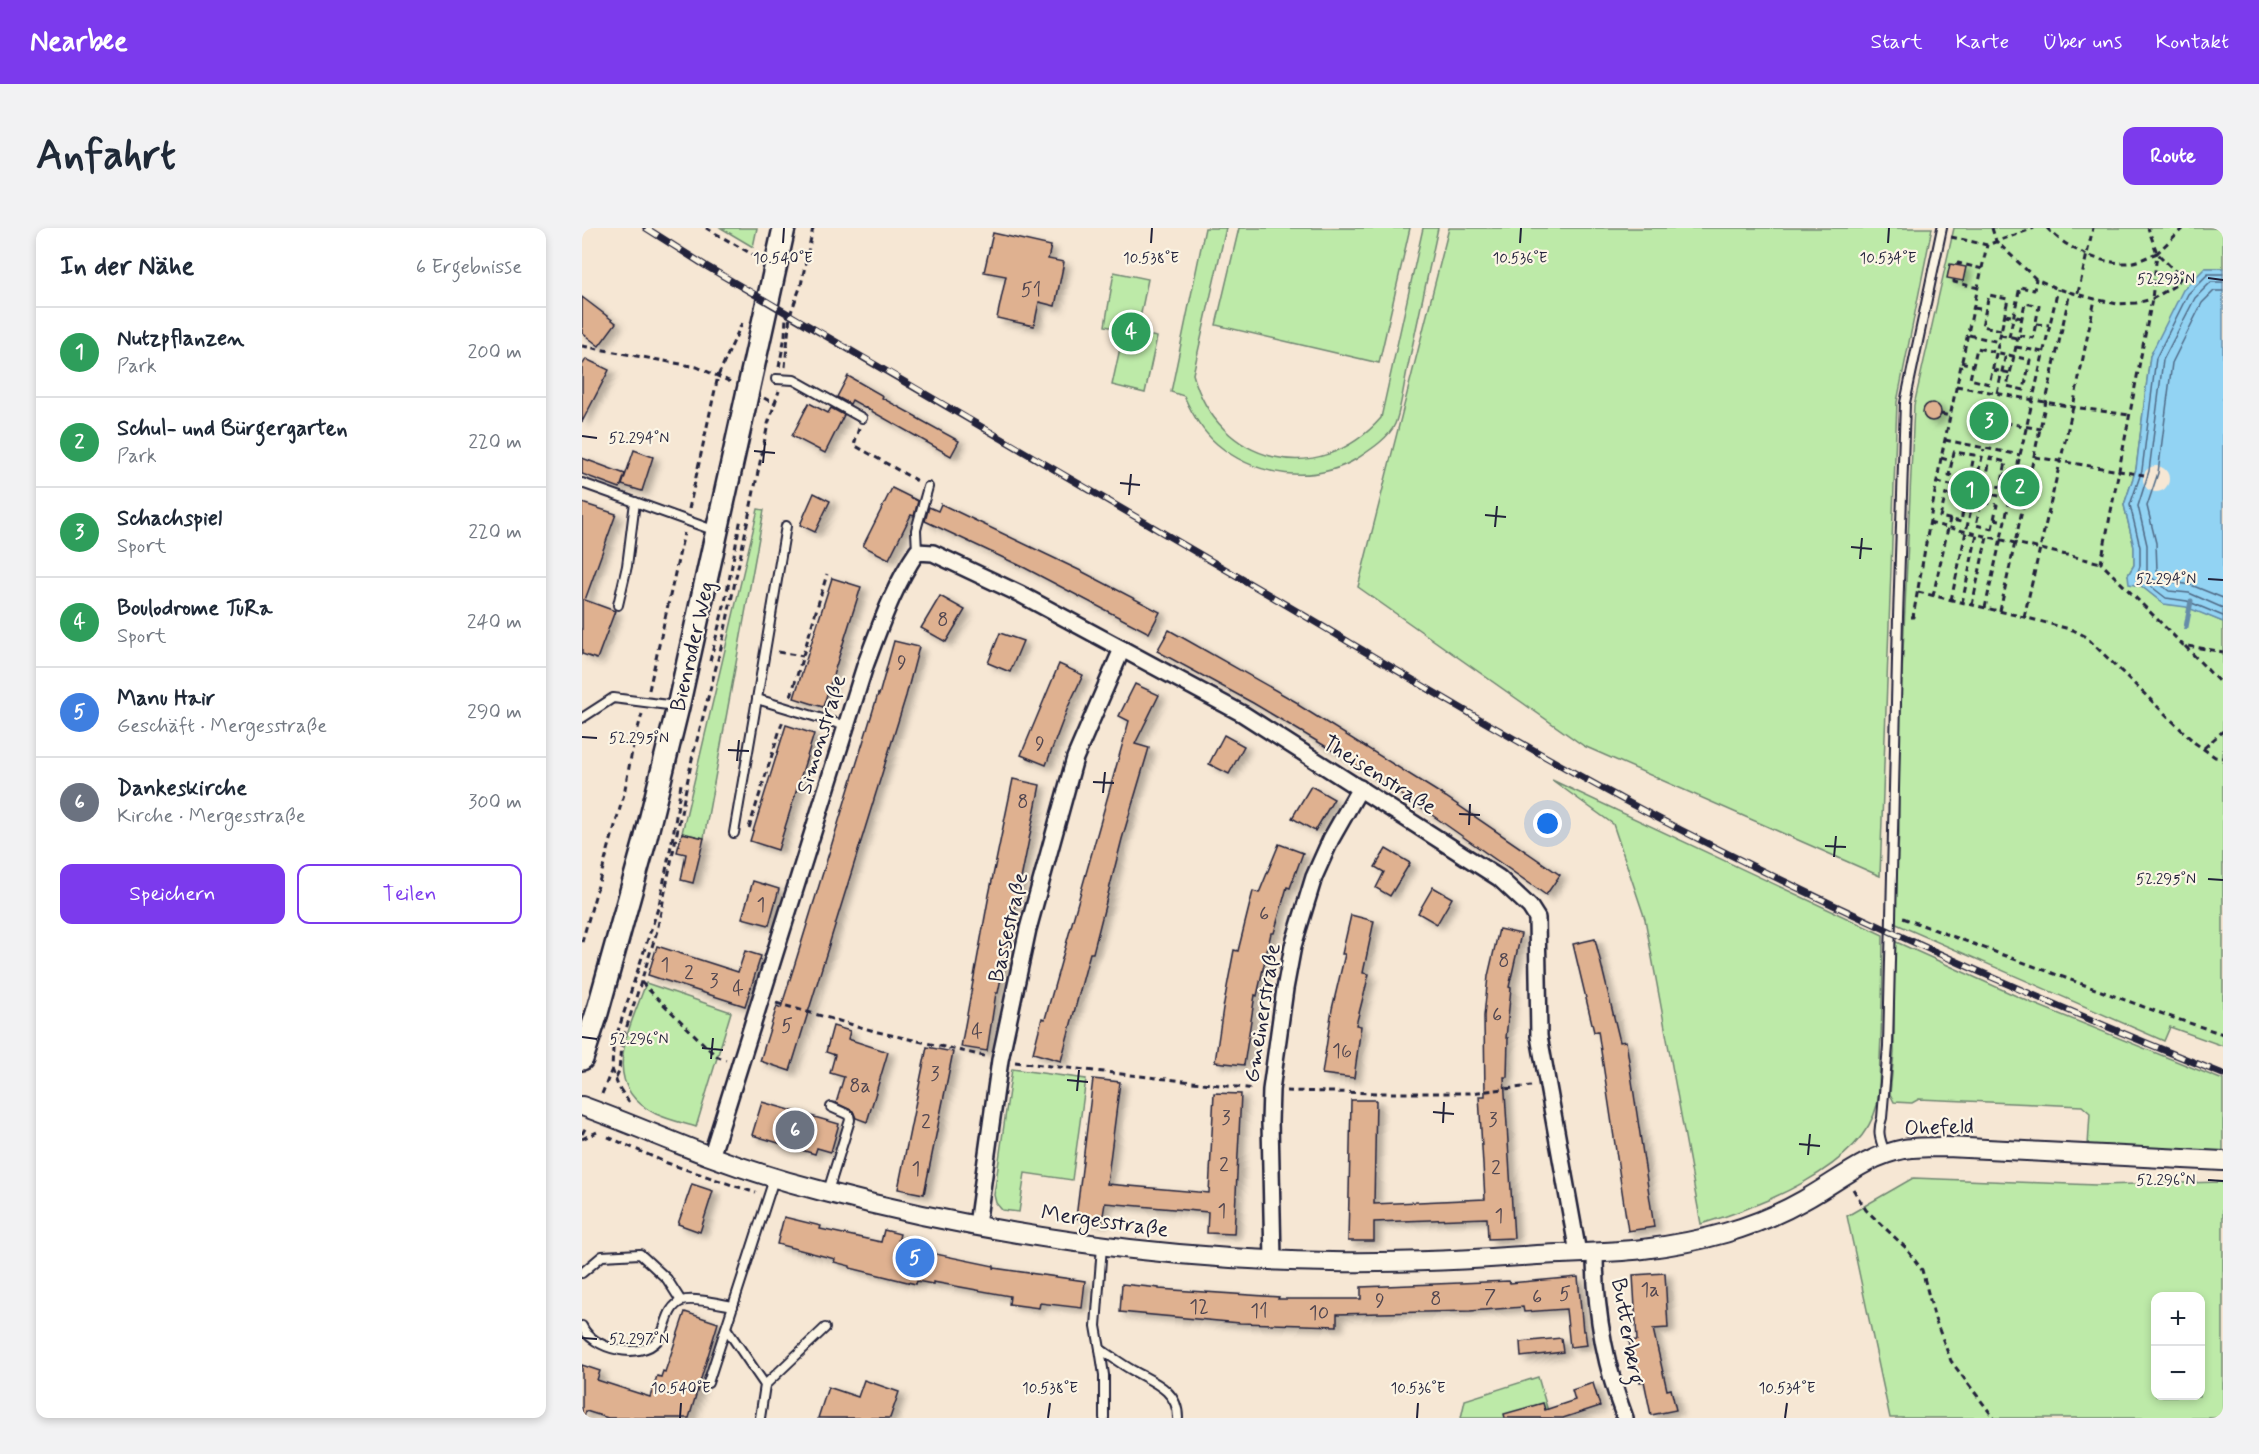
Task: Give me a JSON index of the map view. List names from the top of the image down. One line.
{"streets":{"main road":["Bienroder Weg"],"street":["Simonstraße","Theisenstraße","Bassestraße","Gmeinerstraße","Ohefeld","Mergesstraße","Butterberg"]},"crossings":[["Simonstraße","Theisenstraße"],["Simonstraße","Mergesstraße"],["Theisenstraße","Bassestraße"],["Theisenstraße","Gmeinerstraße"],["Theisenstraße","Mergesstraße"],["Theisenstraße","Butterberg"],["Bassestraße","Mergesstraße"],["Gmeinerstraße","Mergesstraße"],["Ohefeld","Mergesstraße"],["Mergesstraße","Butterberg"]],"house_numbers":["51","8","9","9","8","1","6","8","1","2","3","4","6","5","4","16","3","8a","3","3","2","2","2","1","1","1","1a","5","7","6","8","9","12","11","10"],"page":{"header":"Nearbee","nav":["Start","Karte","Über uns","Kontakt"],"buttons":["Route",["Speichern","Teilen"]],"title":"Anfahrt","heading":["In der Nähe","6 Ergebnisse"],"list":[{"mark":"1","name":"Nutzpflanzen","note":"Park","value":"200 m"},{"mark":"2","name":"Schul- und Bürgergarten","note":"Park","value":"220 m"},{"mark":"3","name":"Schachspiel","note":"Sport","value":"220 m"},{"mark":"4","name":"Boulodrome TuRa","note":"Sport","value":"240 m"},{"mark":"5","name":"Manu Hair","note":"Geschäft · Mergesstraße","value":"290 m"},{"mark":"6","name":"Dankeskirche","note":"Kirche · Mergesstraße","value":"300 m"}],"pins":["4","3","2","1","6","5"],"map_buttons":["+","−"]},"coordinates":["10.540°E","10.538°E","10.536°E","10.534°E","52.293°N","52.294°N","52.295°N","52.296°N","52.297°N"]}
